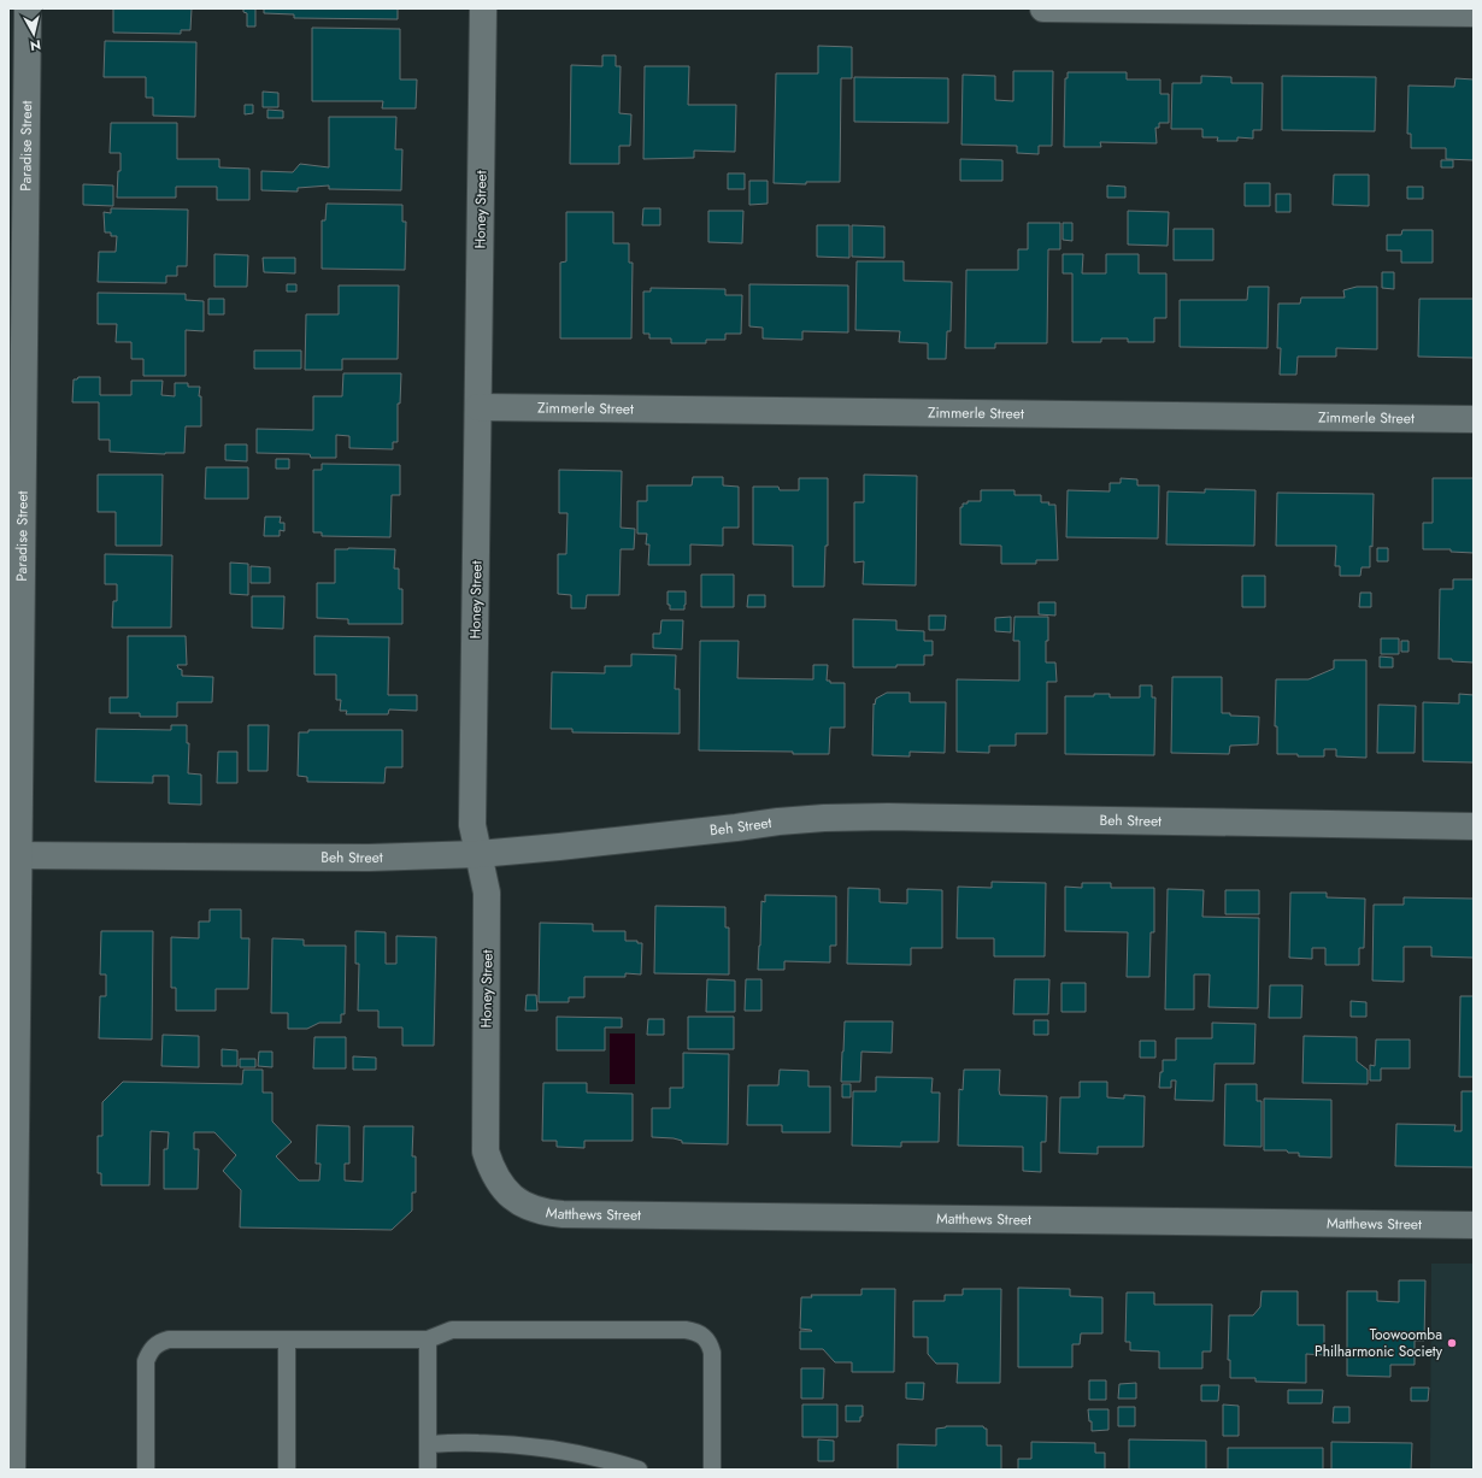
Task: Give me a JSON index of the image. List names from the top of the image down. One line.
{"streets":{"street":["Paradise Street","Honey Street","Zimmerle Street","Beh Street","Matthews Street"]},"crossings":[["Paradise Street","Beh Street"],["Honey Street","Zimmerle Street"],["Honey Street","Beh Street"],["Honey Street","Matthews Street"]],"places":["Toowoomba Philharmonic Society"],"north":"bottom"}
